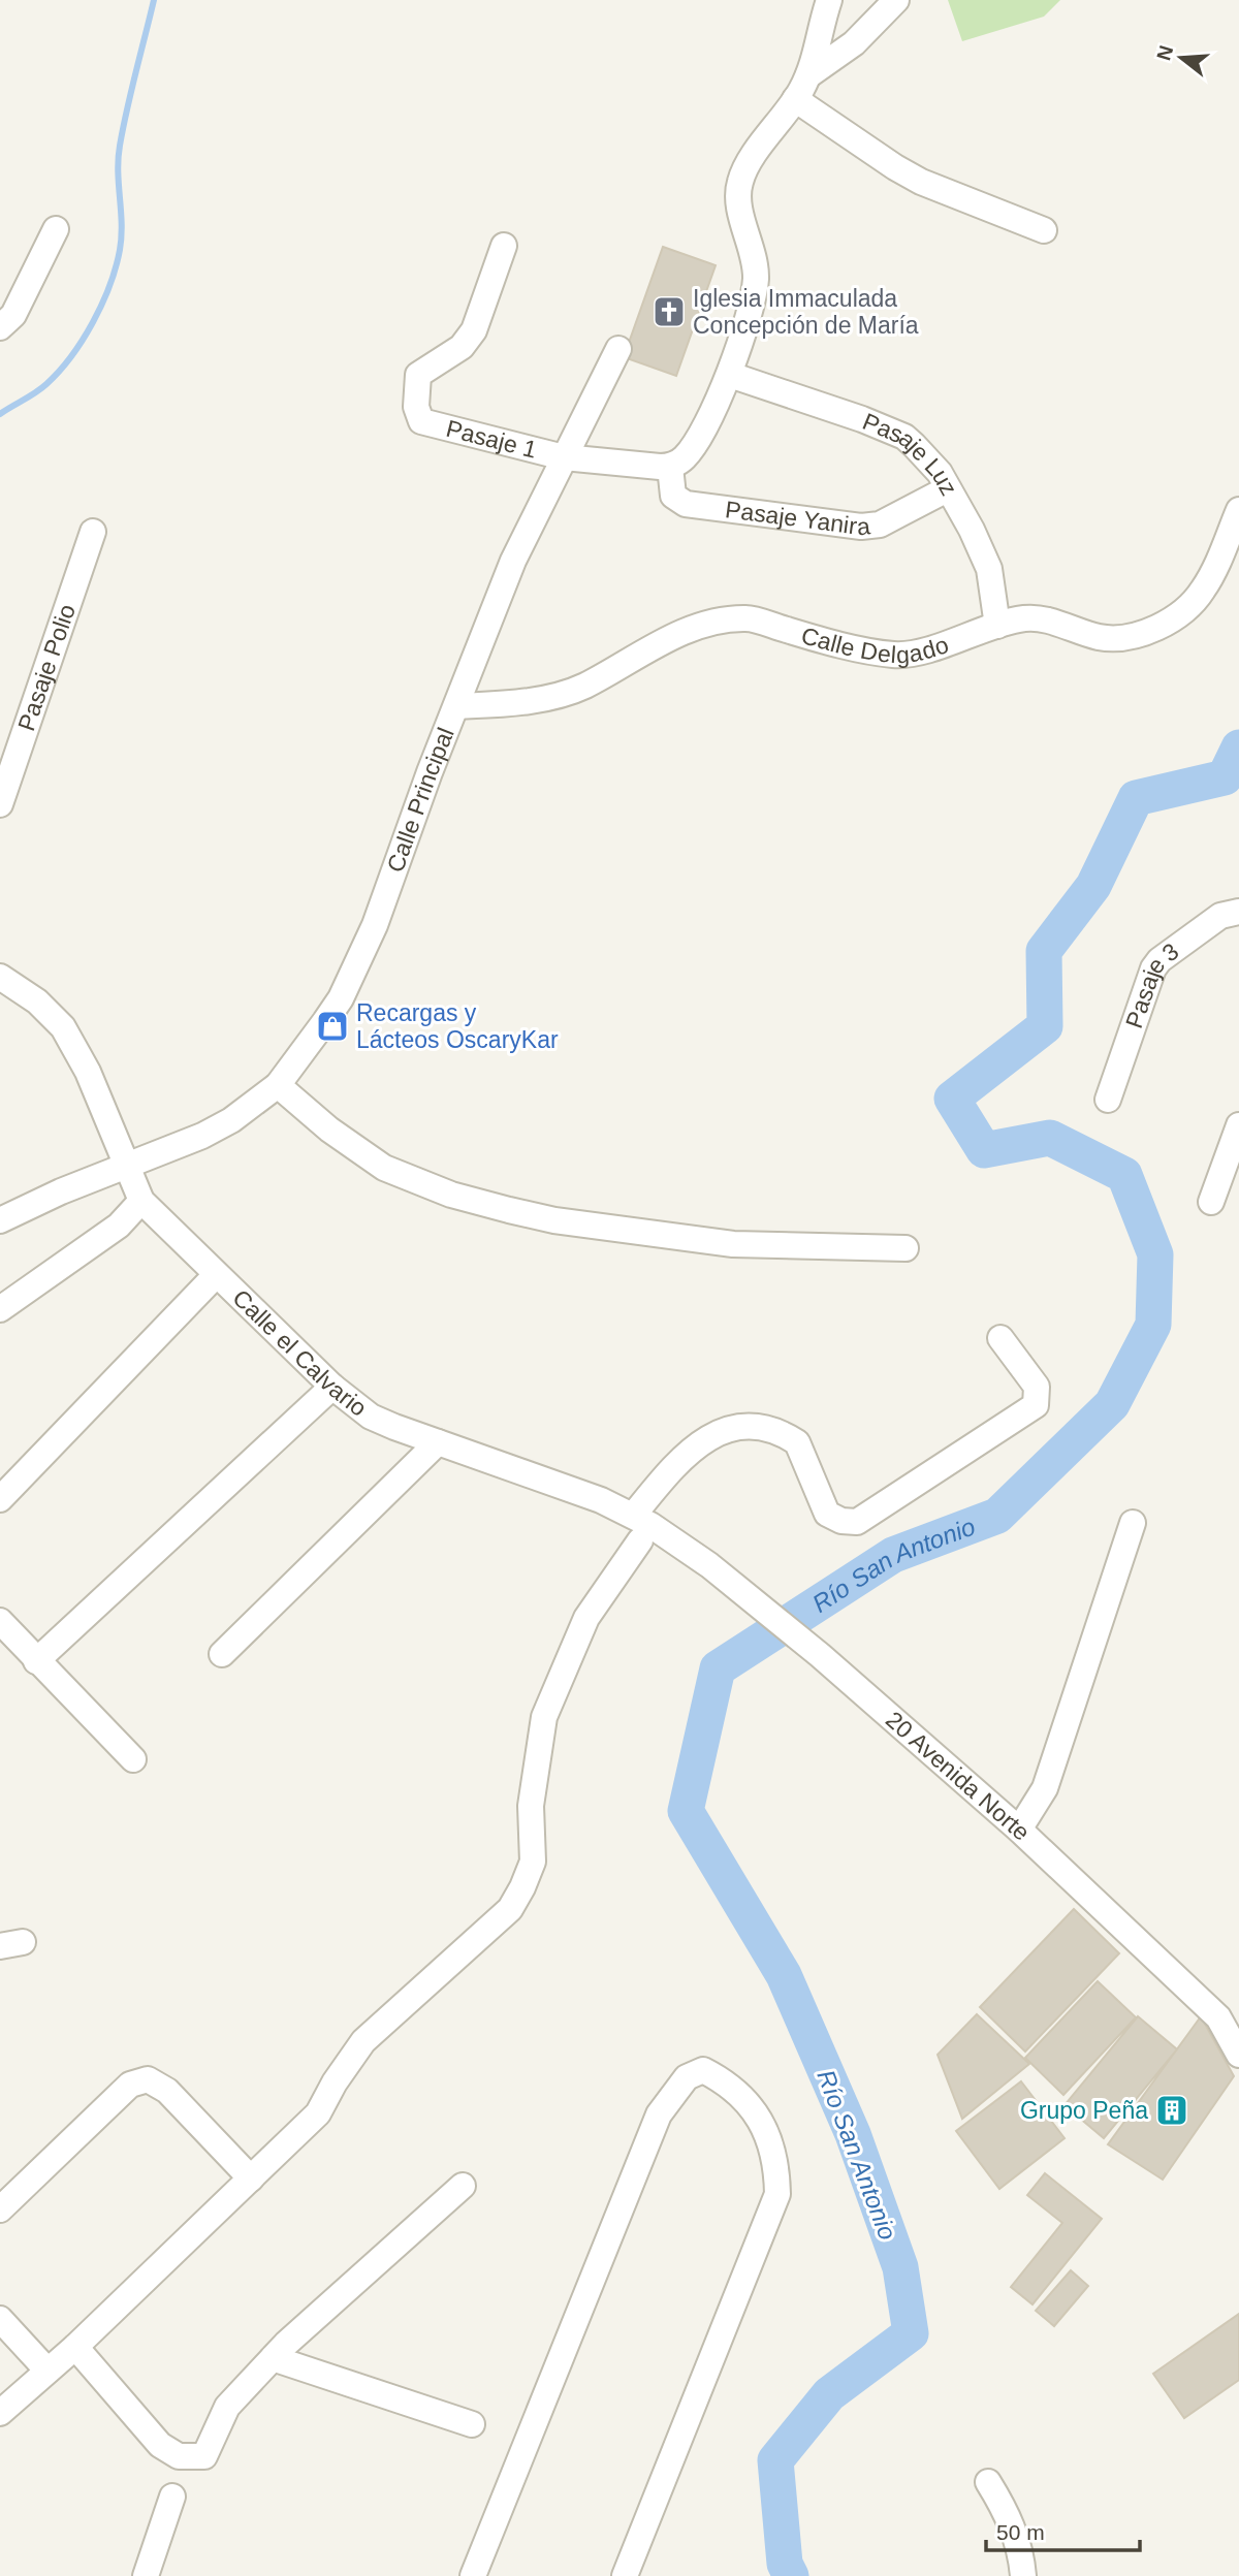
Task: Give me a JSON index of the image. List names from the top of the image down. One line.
{"streets":{"street":["Pasaje 1","Pasaje Luz","Pasaje Yanira","Calle Delgado","Pasaje Polio","Calle Principal","Pasaje 3","Calle el Calvario","20 Avenida Norte"]},"crossings":[["Pasaje 1","Pasaje Yanira"],["Pasaje 1","Calle Principal"],["Pasaje Luz","Pasaje Yanira"],["Pasaje Luz","Calle Delgado"],["Calle Delgado","Calle Principal"],["Calle Principal","Calle el Calvario"],["Calle el Calvario","20 Avenida Norte"]],"water":["Río San Antonio"],"places":{"church":["Iglesia Immaculada Concepción de María"],"shop":["Recargas y Lácteos OscaryKar"],"building":["Grupo Peña"]},"scale_bar":"50 m","north":"left"}
